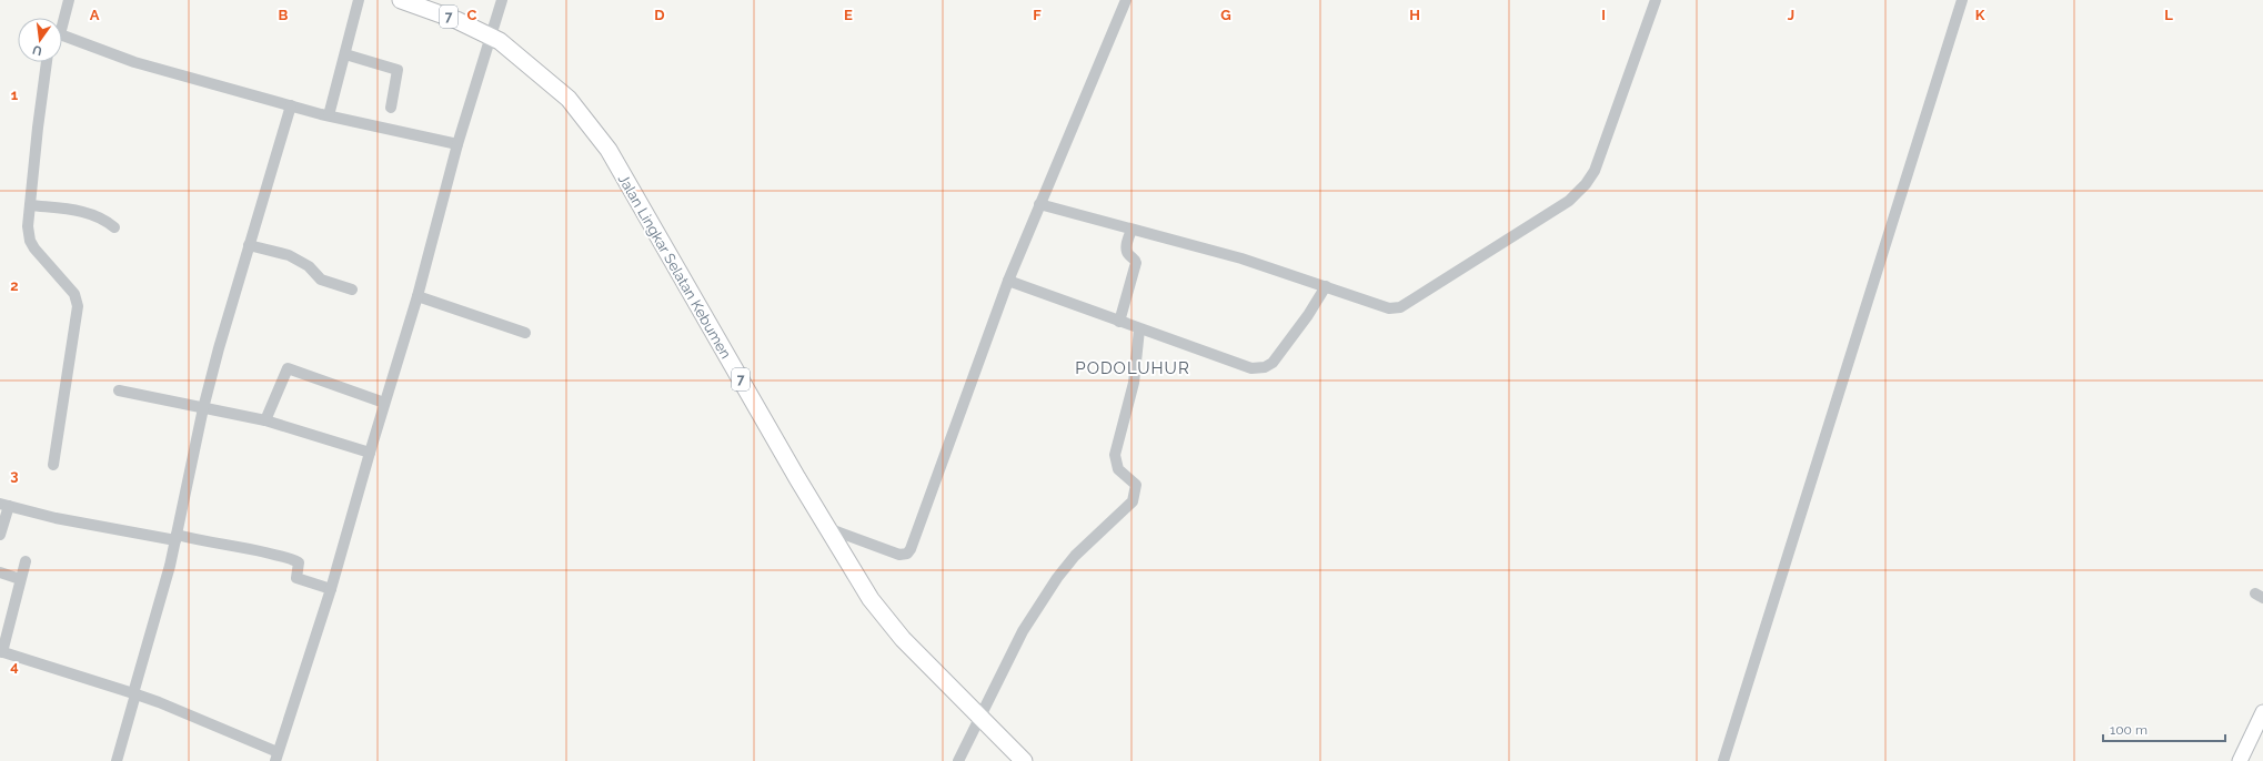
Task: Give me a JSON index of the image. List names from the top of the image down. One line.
{"streets":{"highway":["7","Jalan Lingkar Selatan Kebumen"]},"districts":["PODOLUHUR"],"scale_bar":"100 m","north":"bottom","grid":{"columns":["A","B","C","D","E","F","G","H","I","J","K","L"],"rows":["1","2","3","4"]}}
